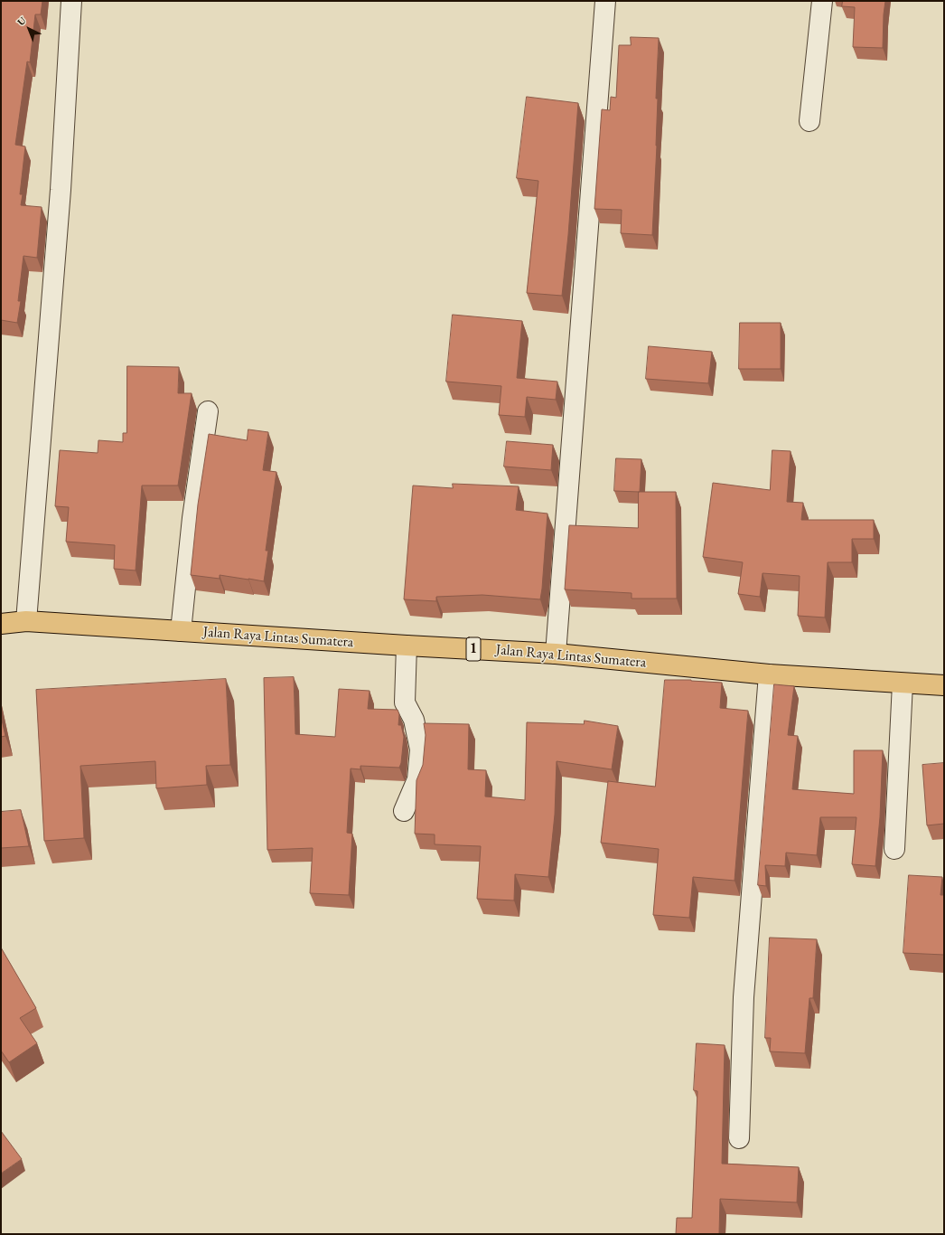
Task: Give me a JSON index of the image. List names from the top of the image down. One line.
{"streets":{"highway":["Jalan Raya Lintas Sumatera","1"]},"north":"top left"}
